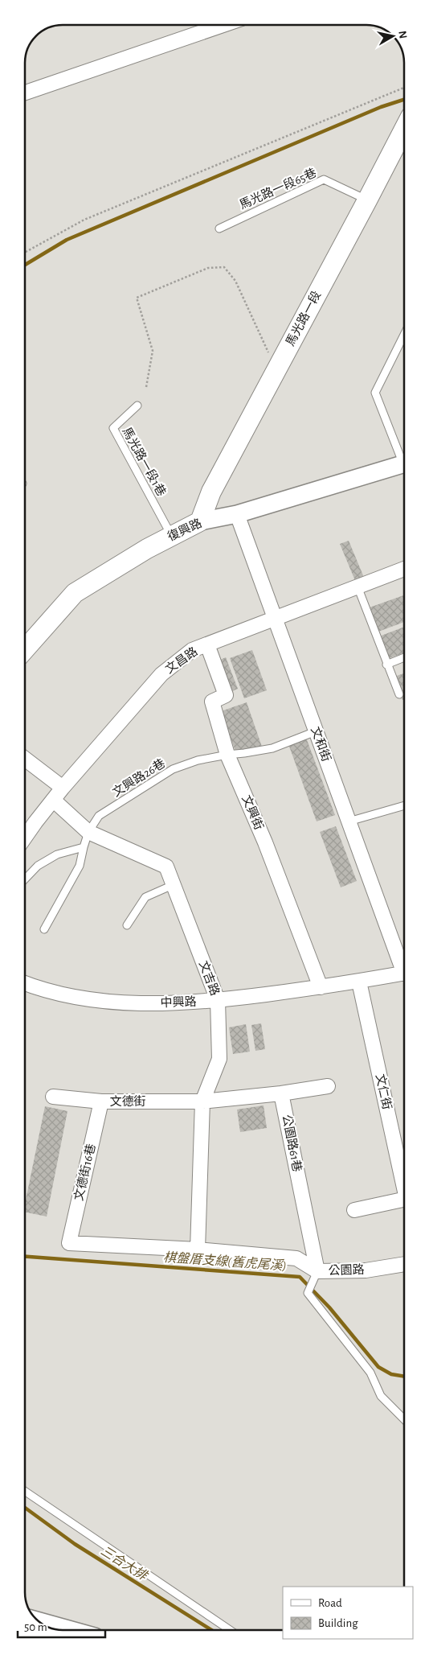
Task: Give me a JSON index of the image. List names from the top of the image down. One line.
{"streets":{"main road":["馬光路一段","復興路"],"street":["文昌路","文和街","文興街","文吉路","中興路","文仁街","文德街","公園路61巷","文德街16巷","公園路"],"lane":["馬光路一段65巷","馬光路一段1巷","文興路26巷"]},"crossings":[["馬光路一段65巷","馬光路一段"],["馬光路一段","復興路"],["馬光路一段1巷","復興路"],["復興路","文和街"],["文昌路","文和街"],["文昌路","文興街"],["文昌路","文吉路"],["文和街","文興路26巷"],["文興路26巷","文興街"],["文興路26巷","文吉路"],["文興街","中興路"],["文吉路","中興路"],["文吉路","文德街"],["文吉路","公園路"],["中興路","文仁街"],["文德街","文德街16巷"],["公園路61巷","公園路"],["文德街16巷","公園路"]],"water":["棋盤厝支線(舊虎尾溪)","三合大排"],"legend":["Road","Building"],"scale_bar":"50 m","north":"right"}
